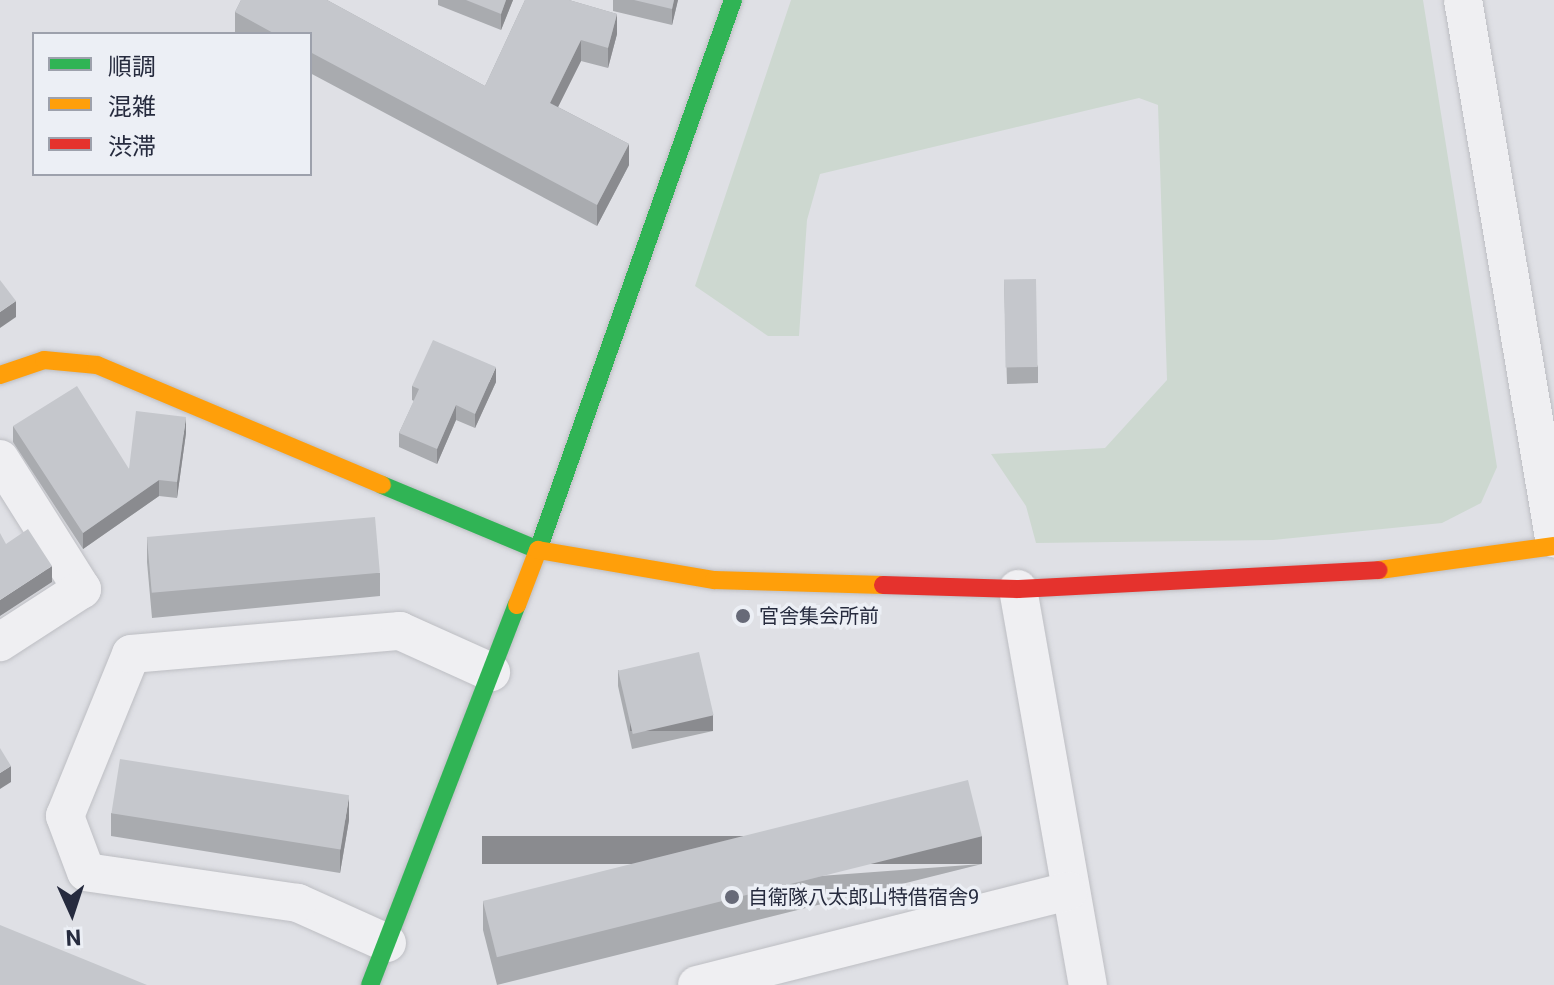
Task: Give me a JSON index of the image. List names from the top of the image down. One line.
{"places":["官舎集会所前","自衛隊八太郎山特借宿舎9"],"legend":["順調","混雑","渋滞"],"north":"bottom"}
